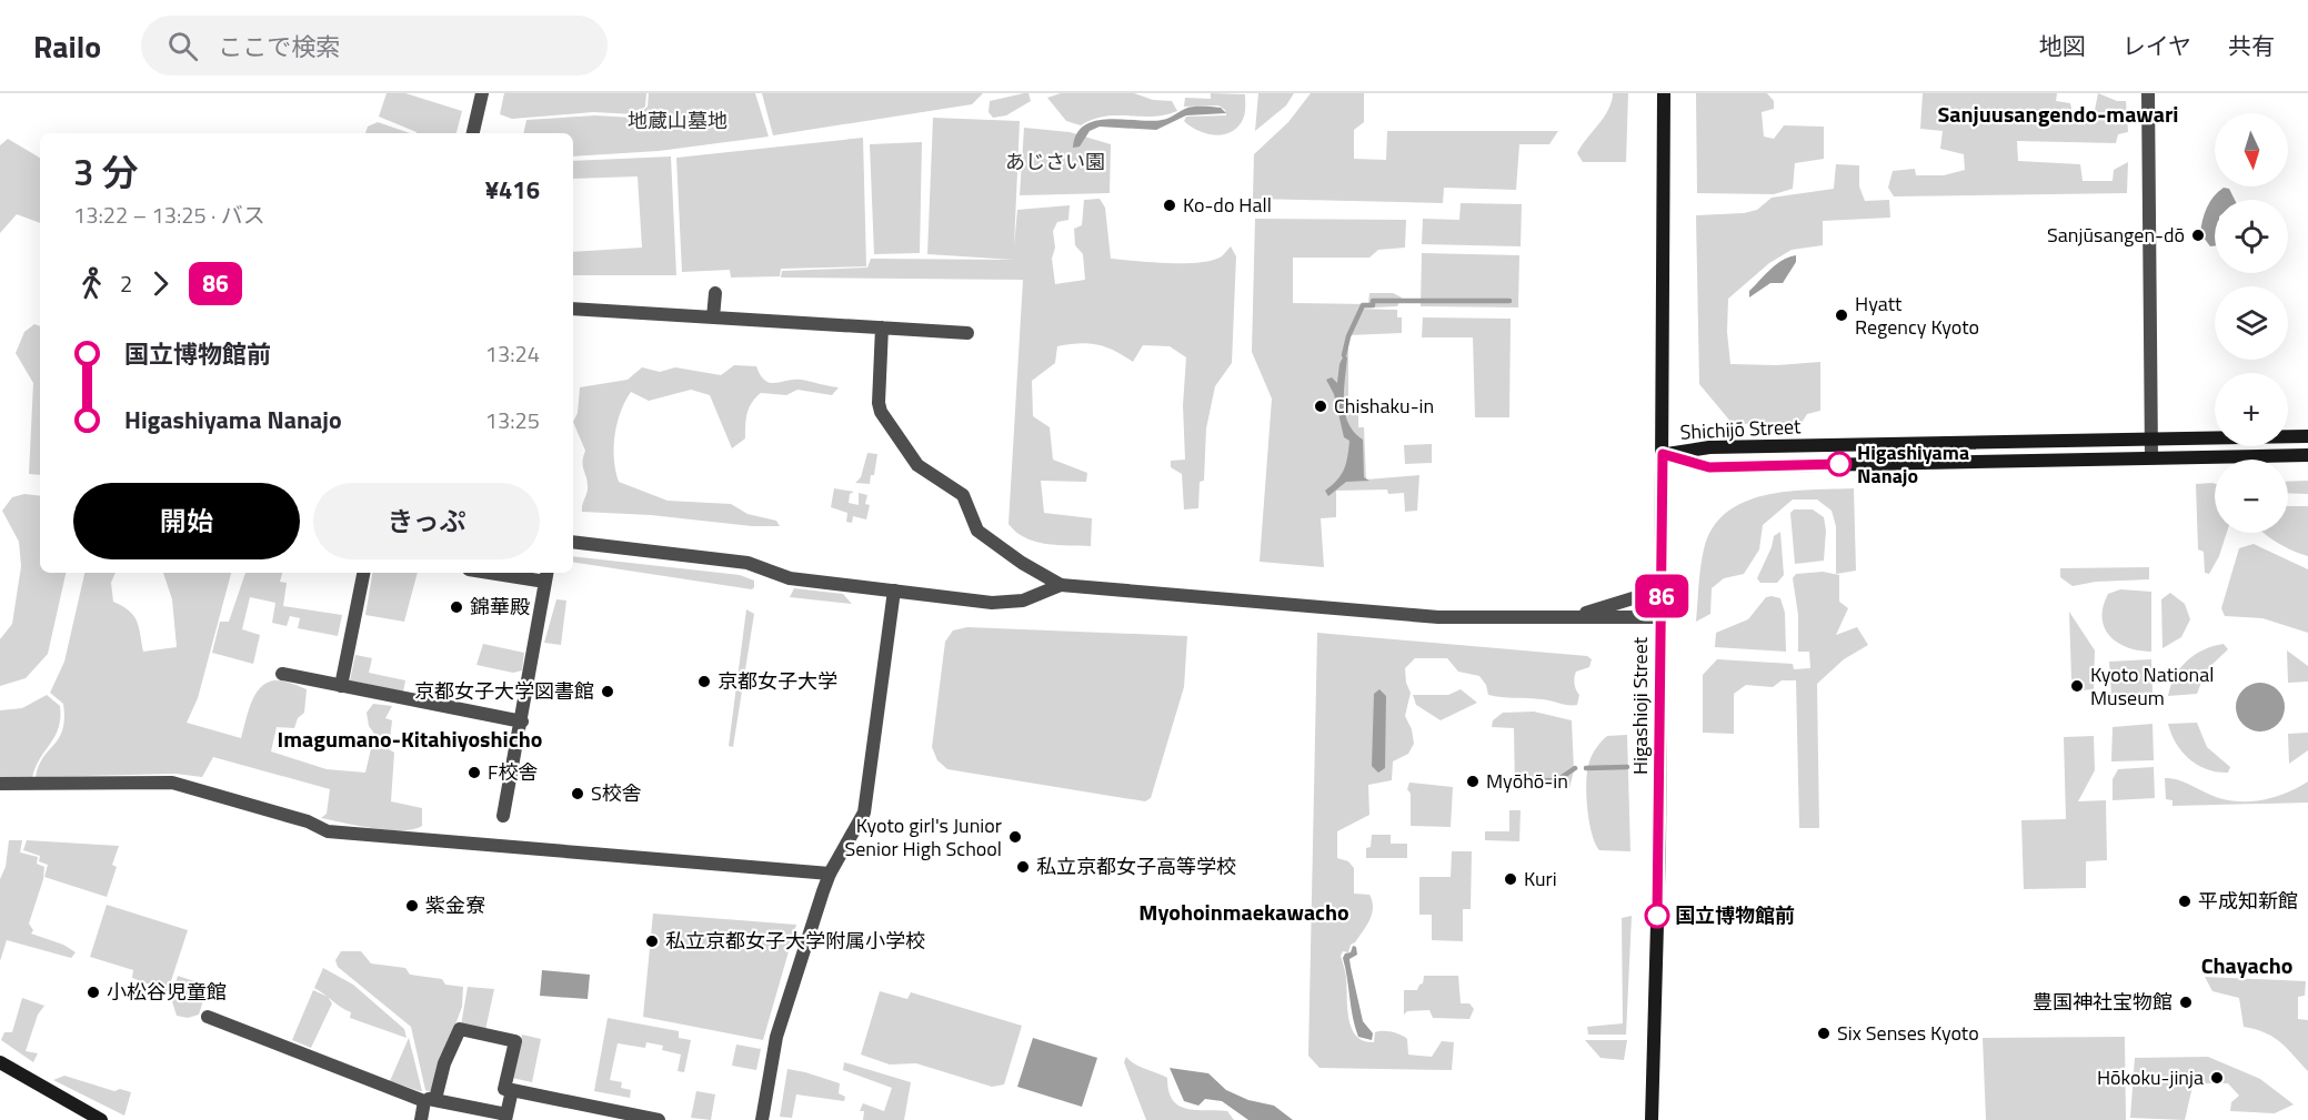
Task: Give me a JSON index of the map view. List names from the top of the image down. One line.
{"streets":{"main road":["Shichijō Street","Higashioji Street"]},"crossings":[["Shichijō Street","Higashioji Street"]],"districts":["Sanjuusangendo-mawari","Imagumano-Kitahiyoshicho","Myohoinmaekawacho","Chayacho"],"parks":["地蔵山墓地","あじさい園"],"places":["Ko-do Hall","Sanjūsangen-dō","Hyatt Regency Kyoto","Chishaku-in","Higashiyama Nanajo","錦華殿","京都女子大学","Kyoto National Museum","京都女子大学図書館","F校舎","Myōhō-in","S校舎","Kyoto girl's Junior Senior High School","私立京都女子高等学校","Kuri","平成知新館","紫金寮","国立博物館前","私立京都女子大学附属小学校","小松谷児童館","豊国神社宝物館","Six Senses Kyoto","Hōkoku-jinja"],"lines":["bus line 86"],"north":"bottom","page":{"header":"Railo","search":"ここで検索","nav":["地図","レイヤ","共有"],"on_map":"86","map_buttons":["+","−"],"heading":["3 分","13:22 – 13:25 · バス","¥416"],"legs":["2","86"],"list":[{"name":"国立博物館前","value":"13:24"},{"name":"Higashiyama Nanajo","value":"13:25"}],"buttons":["開始","きっぷ"]}}
